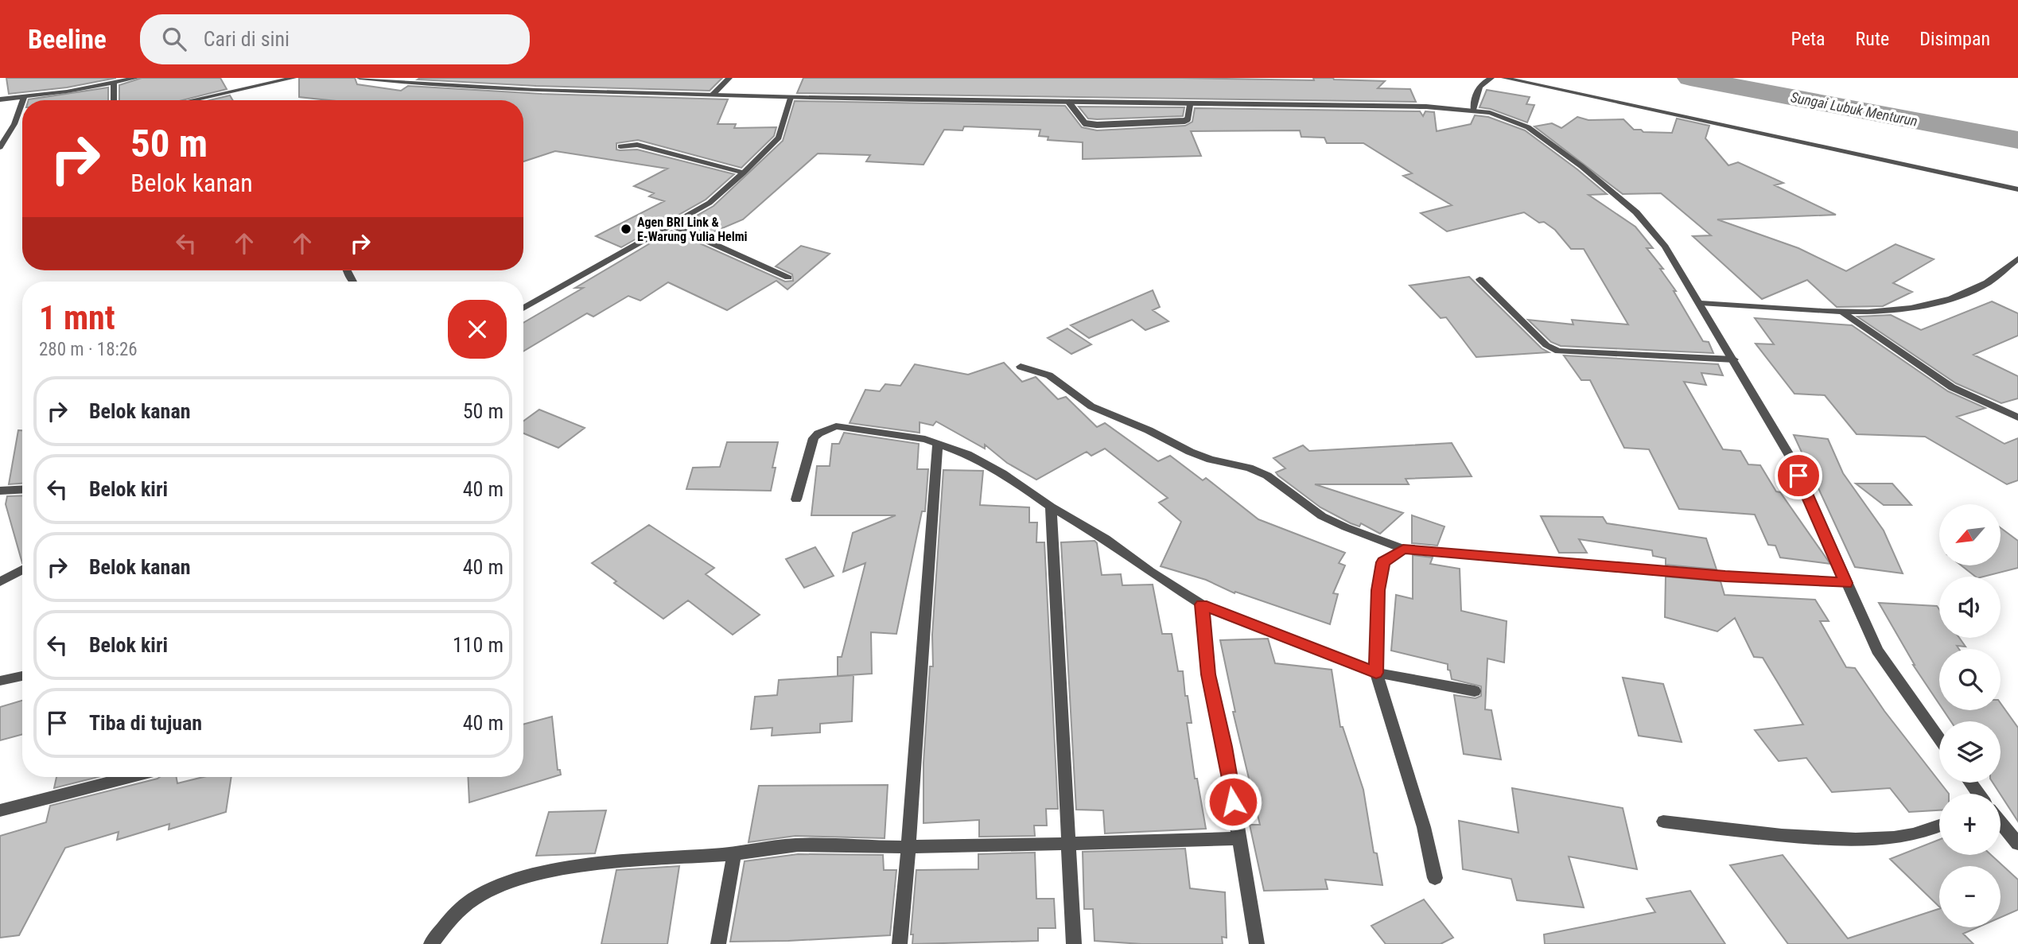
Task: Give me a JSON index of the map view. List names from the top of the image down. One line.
{"water":["Sungai Lubuk Menturun"],"places":["Agen BRI Link & E-Warung Yulia Helmi"],"north":"bottom left","page":{"header":"Beeline","search":"Cari di sini","nav":["Peta","Rute","Disimpan"],"turn":["50 m","Belok kanan"],"heading":["1 mnt","280 m · 18:26"],"list":[{"name":"Belok kanan","value":"50 m"},{"name":"Belok kiri","value":"40 m"},{"name":"Belok kanan","value":"40 m"},{"name":"Belok kiri","value":"110 m"},{"name":"Tiba di tujuan","value":"40 m"}],"map_buttons":["+","−"]}}
